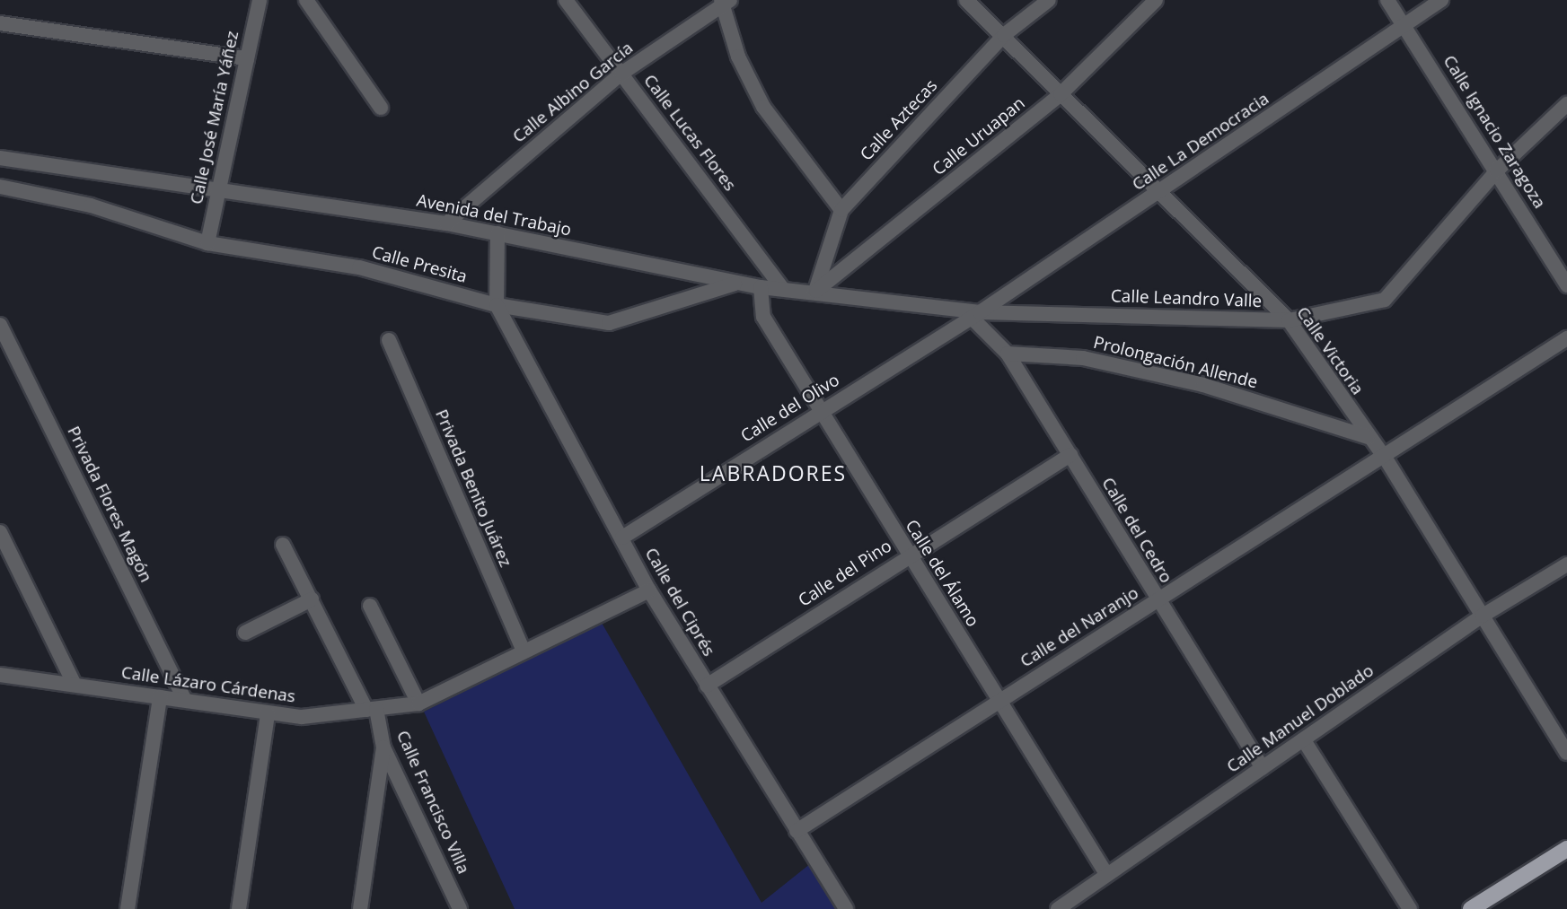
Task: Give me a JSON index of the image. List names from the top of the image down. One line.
{"streets":{"street":["Calle Albino García","Calle José María Yáñez","Calle Aztecas","Calle Ignacio Zaragoza","Calle Lucas Flores","Calle Uruapan","Calle La Democracia","Avenida del Trabajo","Calle Presita","Calle Leandro Valle","Calle Victoria","Prolongación Allende","Calle del Olivo","Privada Benito Juárez","Privada Flores Magón","Calle del Cedro","Calle del Pino","Calle del Álamo","Calle del Ciprés","Calle del Naranjo","Calle Lázaro Cárdenas","Calle Manuel Doblado","Calle Francisco Villa"]},"crossings":[["Calle Albino García","Calle Lucas Flores"],["Calle Albino García","Avenida del Trabajo"],["Calle José María Yáñez","Avenida del Trabajo"],["Calle José María Yáñez","Calle Presita"],["Calle Aztecas","Calle Uruapan"],["Calle Aztecas","Avenida del Trabajo"],["Calle Aztecas","Calle Victoria"],["Calle Ignacio Zaragoza","Calle La Democracia"],["Calle Ignacio Zaragoza","Calle Leandro Valle"],["Calle Lucas Flores","Avenida del Trabajo"],["Calle Uruapan","Avenida del Trabajo"],["Calle Uruapan","Calle Victoria"],["Calle La Democracia","Avenida del Trabajo"],["Calle La Democracia","Calle Leandro Valle"],["Calle La Democracia","Calle Victoria"],["Calle La Democracia","Calle del Olivo"],["Calle La Democracia","Calle del Cedro"],["Avenida del Trabajo","Calle Presita"],["Avenida del Trabajo","Calle Leandro Valle"],["Avenida del Trabajo","Calle del Olivo"],["Avenida del Trabajo","Calle del Cedro"],["Avenida del Trabajo","Calle del Álamo"],["Calle Presita","Calle del Ciprés"],["Calle Leandro Valle","Calle Victoria"],["Calle Leandro Valle","Calle del Olivo"],["Calle Leandro Valle","Calle del Cedro"],["Calle Victoria","Prolongación Allende"],["Calle Victoria","Calle del Naranjo"],["Calle Victoria","Calle Manuel Doblado"],["Prolongación Allende","Calle del Cedro"],["Calle del Olivo","Calle del Cedro"],["Calle del Olivo","Calle del Álamo"],["Calle del Olivo","Calle del Ciprés"],["Privada Benito Juárez","Calle Lázaro Cárdenas"],["Privada Flores Magón","Calle Lázaro Cárdenas"],["Calle del Cedro","Calle del Pino"],["Calle del Cedro","Calle del Naranjo"],["Calle del Cedro","Calle Manuel Doblado"],["Calle del Pino","Calle del Álamo"],["Calle del Pino","Calle del Ciprés"],["Calle del Álamo","Calle del Naranjo"],["Calle del Álamo","Calle Manuel Doblado"],["Calle del Ciprés","Calle del Naranjo"],["Calle del Ciprés","Calle Lázaro Cárdenas"],["Calle Lázaro Cárdenas","Calle Francisco Villa"]],"districts":["LABRADORES"]}
